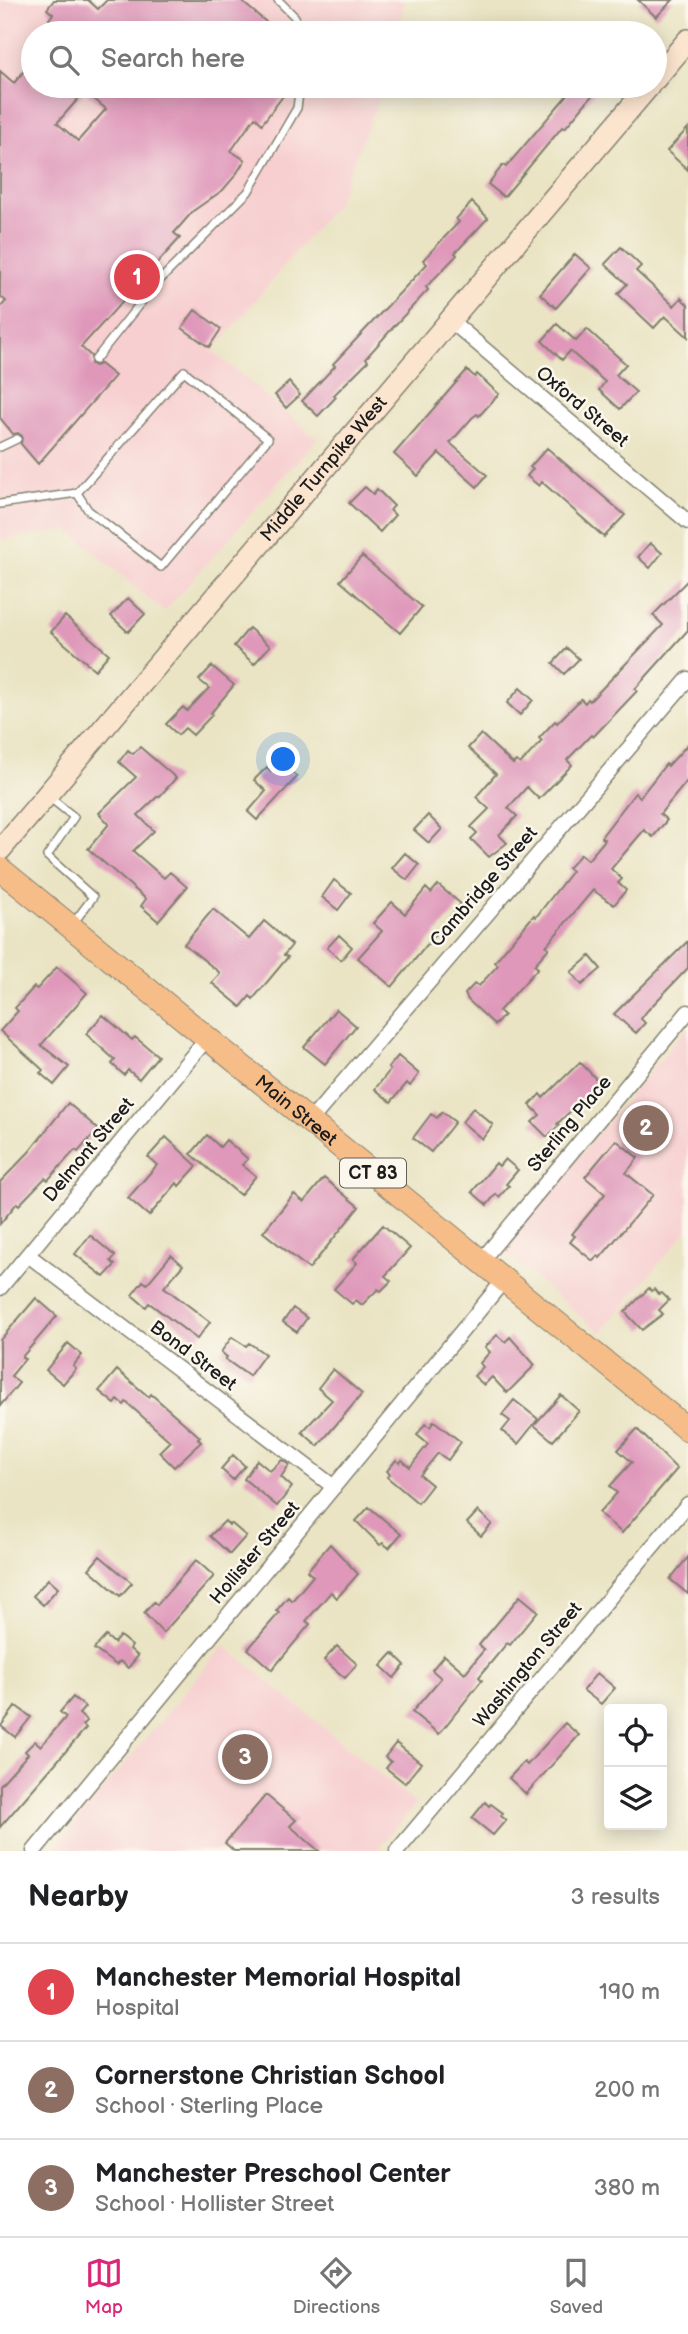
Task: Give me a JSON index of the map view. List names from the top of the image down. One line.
{"streets":{"main road":["Middle Turnpike West","Main Street","CT 83"],"street":["Oxford Street","Cambridge Street","Sterling Place","Delmont Street","Bond Street","Hollister Street","Washington Street"]},"crossings":[["Oxford Street","Middle Turnpike West"],["Cambridge Street","Main Street"],["Main Street","Sterling Place"],["Main Street","Delmont Street"],["Main Street","Hollister Street"],["Delmont Street","Bond Street"],["Bond Street","Hollister Street"]],"page":{"search":"Search here","pins":["1","2","3"],"heading":["Nearby","3 results"],"list":[{"mark":"1","name":"Manchester Memorial Hospital","note":"Hospital","value":"190 m"},{"mark":"2","name":"Cornerstone Christian School","note":"School · Sterling Place","value":"200 m"},{"mark":"3","name":"Manchester Preschool Center","note":"School · Hollister Street","value":"380 m"}],"nav":["Map","Directions","Saved"]}}
